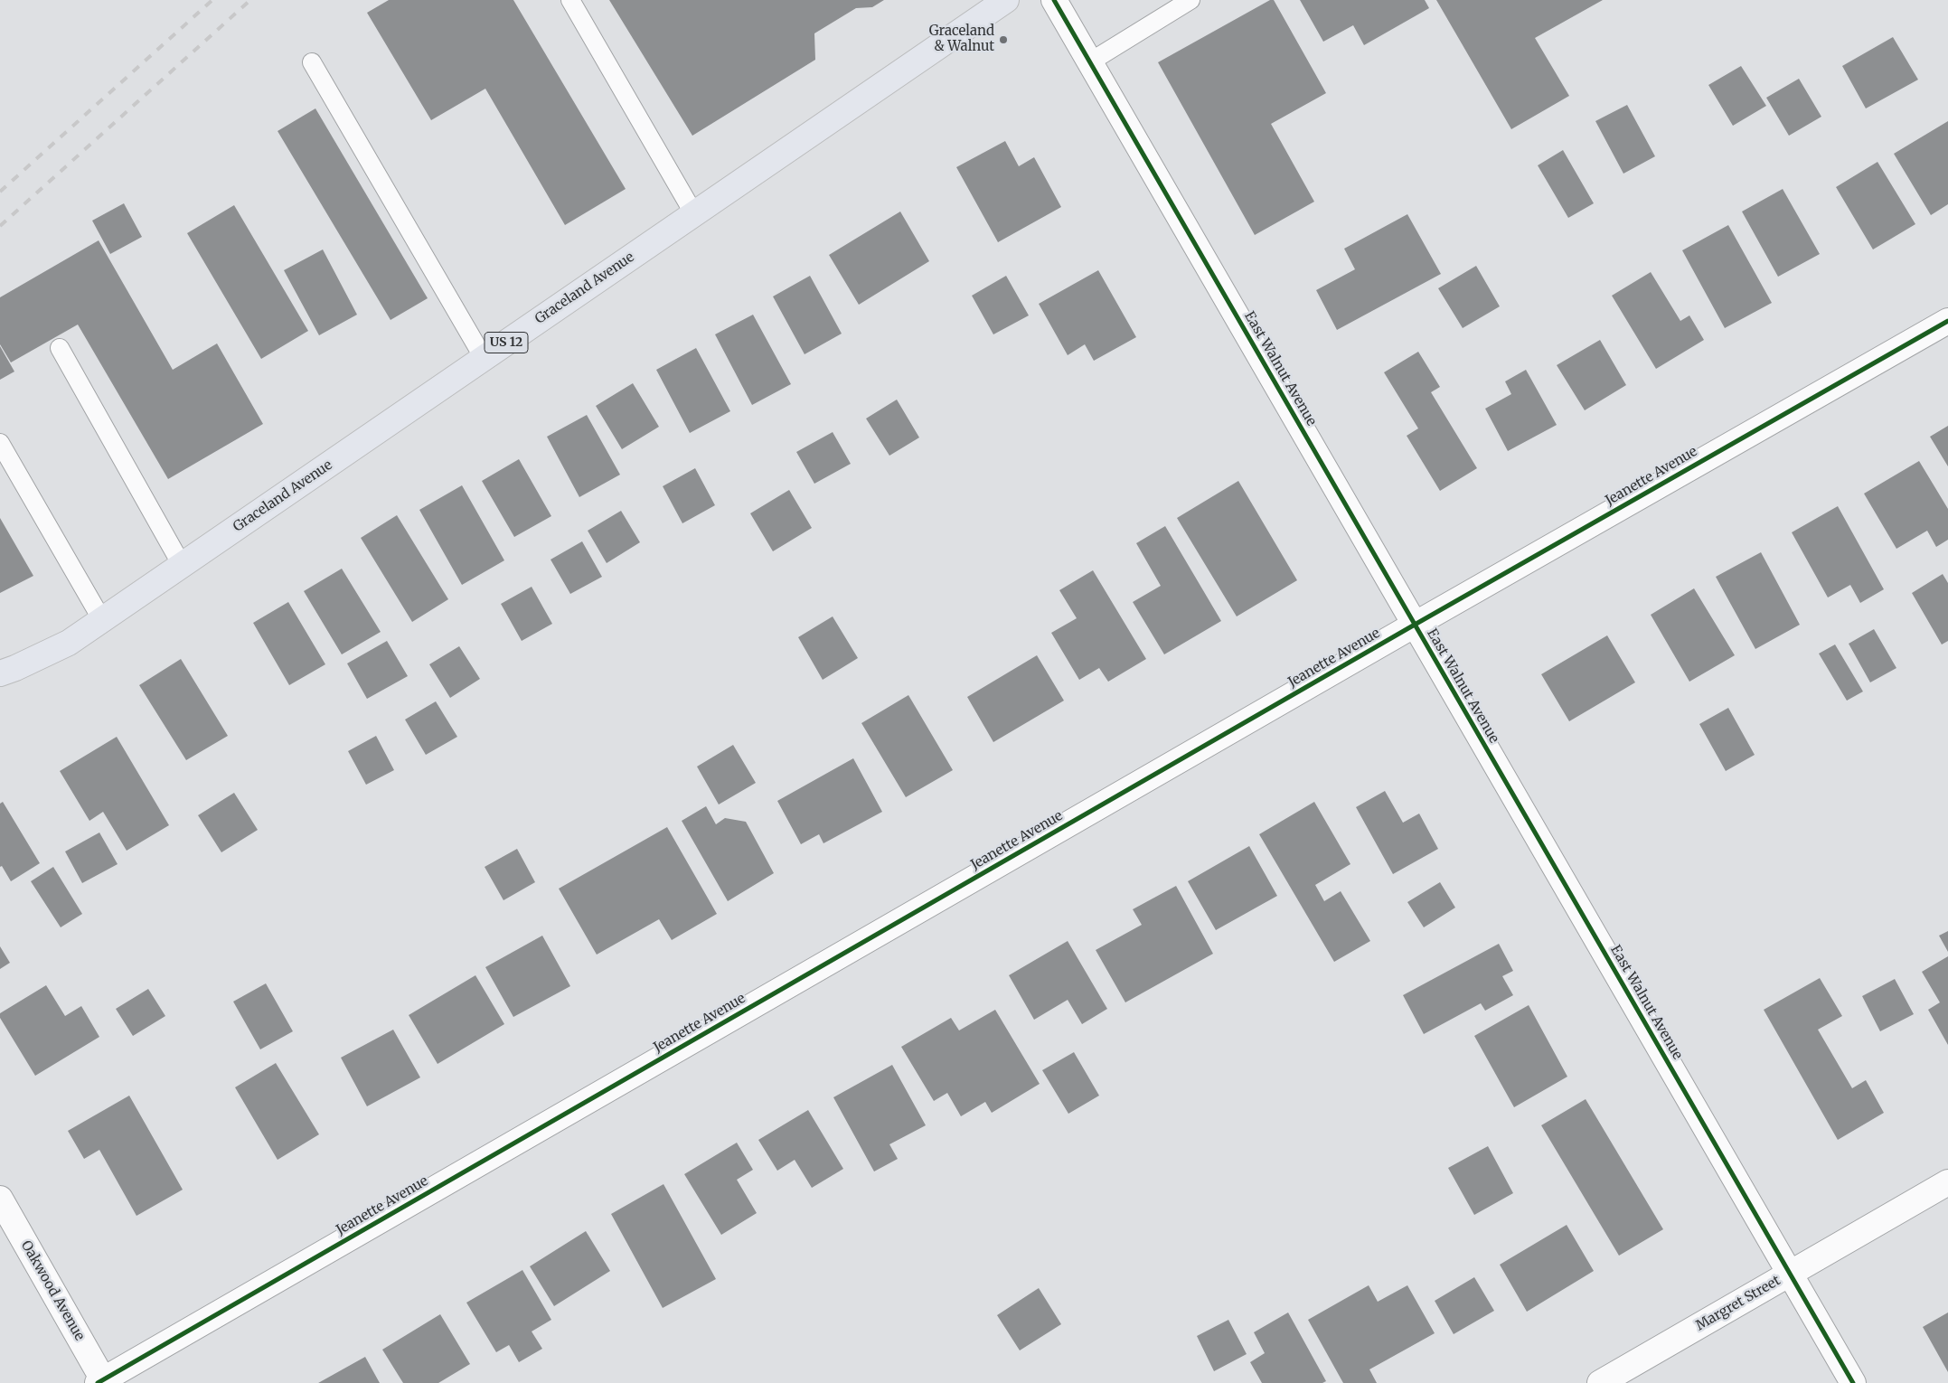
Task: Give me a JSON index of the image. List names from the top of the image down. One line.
{"streets":{"main road":["Graceland Avenue","US 12"],"street":["East Walnut Avenue","Jeanette Avenue","Oakwood Avenue","Margret Street"]},"crossings":[["East Walnut Avenue","Jeanette Avenue"],["East Walnut Avenue","Margret Street"],["Jeanette Avenue","Oakwood Avenue"]],"places":["Graceland & Walnut"]}
